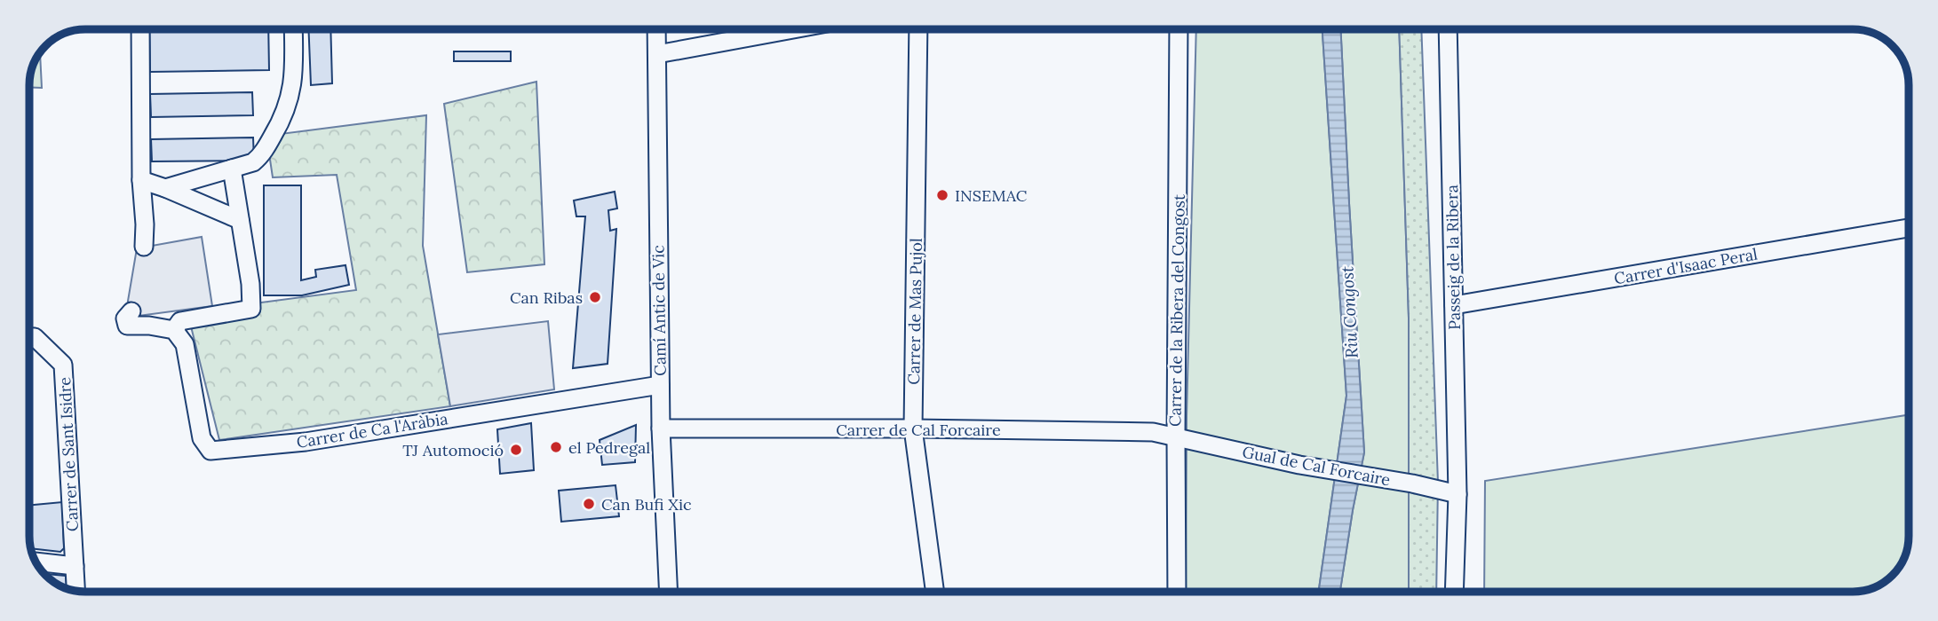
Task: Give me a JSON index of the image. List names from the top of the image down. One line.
{"streets":{"street":["Passeig de la Ribera","Carrer d'Isaac Peral","Camí Antic de Vic","Carrer de la Ribera del Congost","Carrer de Mas Pujol","Carrer de Cal Forcaire","Carrer de Ca l'Aràbia","Carrer de Sant Isidre","Gual de Cal Forcaire"]},"crossings":[["Passeig de la Ribera","Carrer d'Isaac Peral"],["Passeig de la Ribera","Gual de Cal Forcaire"],["Camí Antic de Vic","Carrer de Cal Forcaire"],["Camí Antic de Vic","Carrer de Ca l'Aràbia"],["Carrer de la Ribera del Congost","Carrer de Cal Forcaire"],["Carrer de la Ribera del Congost","Gual de Cal Forcaire"],["Carrer de Mas Pujol","Carrer de Cal Forcaire"],["Carrer de Cal Forcaire","Gual de Cal Forcaire"]],"water":["Riu Congost"],"places":["INSEMAC","Can Ribas","el Pedregal","TJ Automoció","Can Bufi Xic"]}
